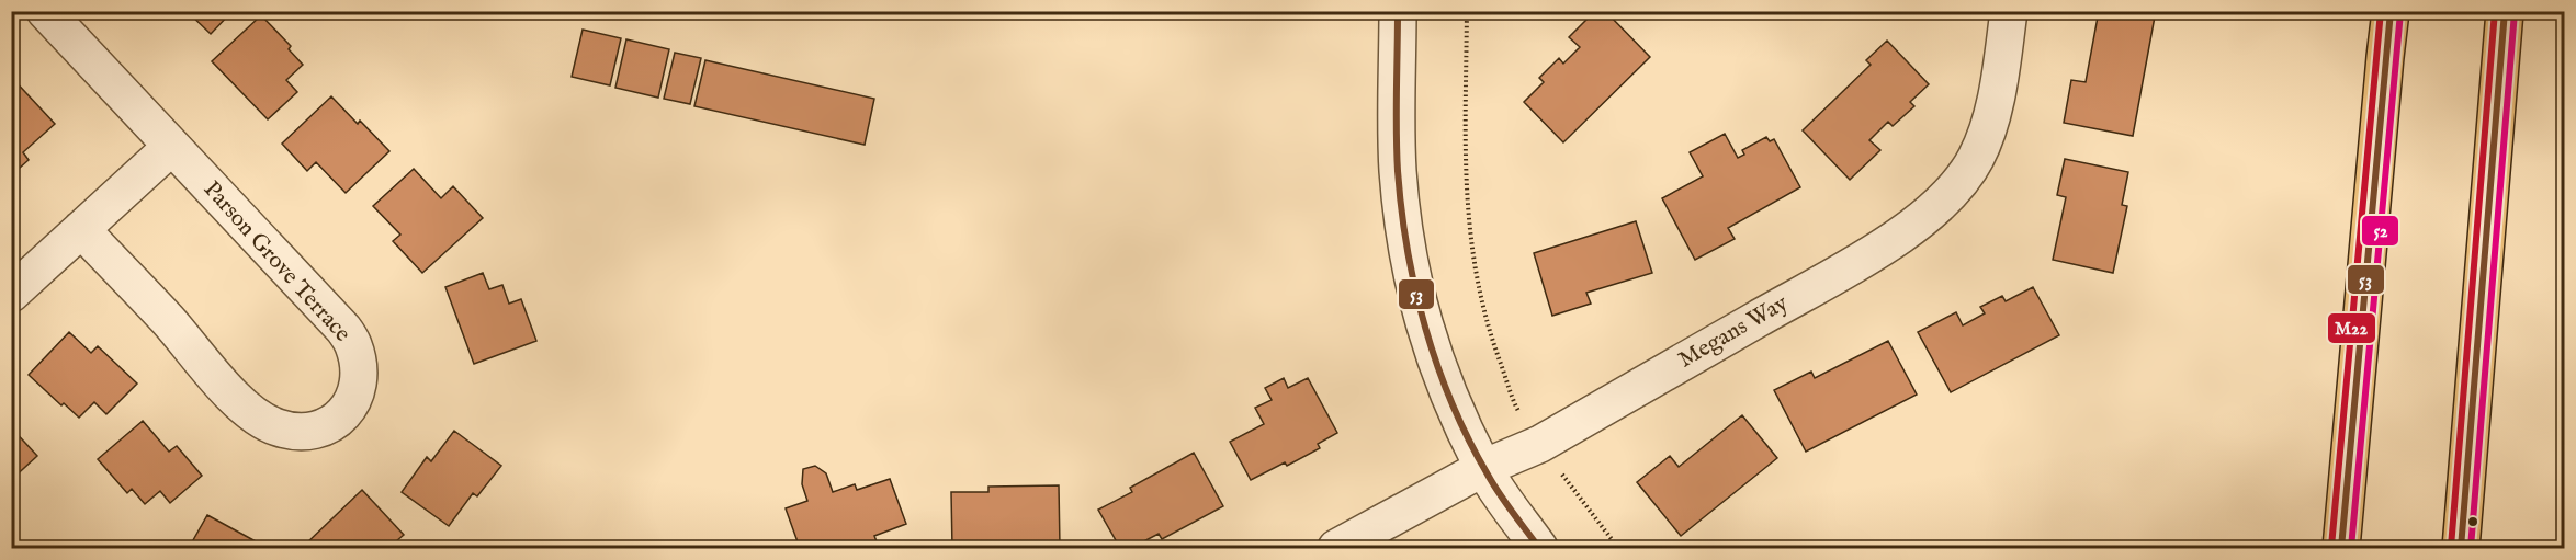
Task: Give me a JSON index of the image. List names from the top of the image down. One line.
{"streets":{"street":["Parson Grove Terrace","Megans Way"]},"lines":["transit line 53","transit line M22","transit line 52"]}
